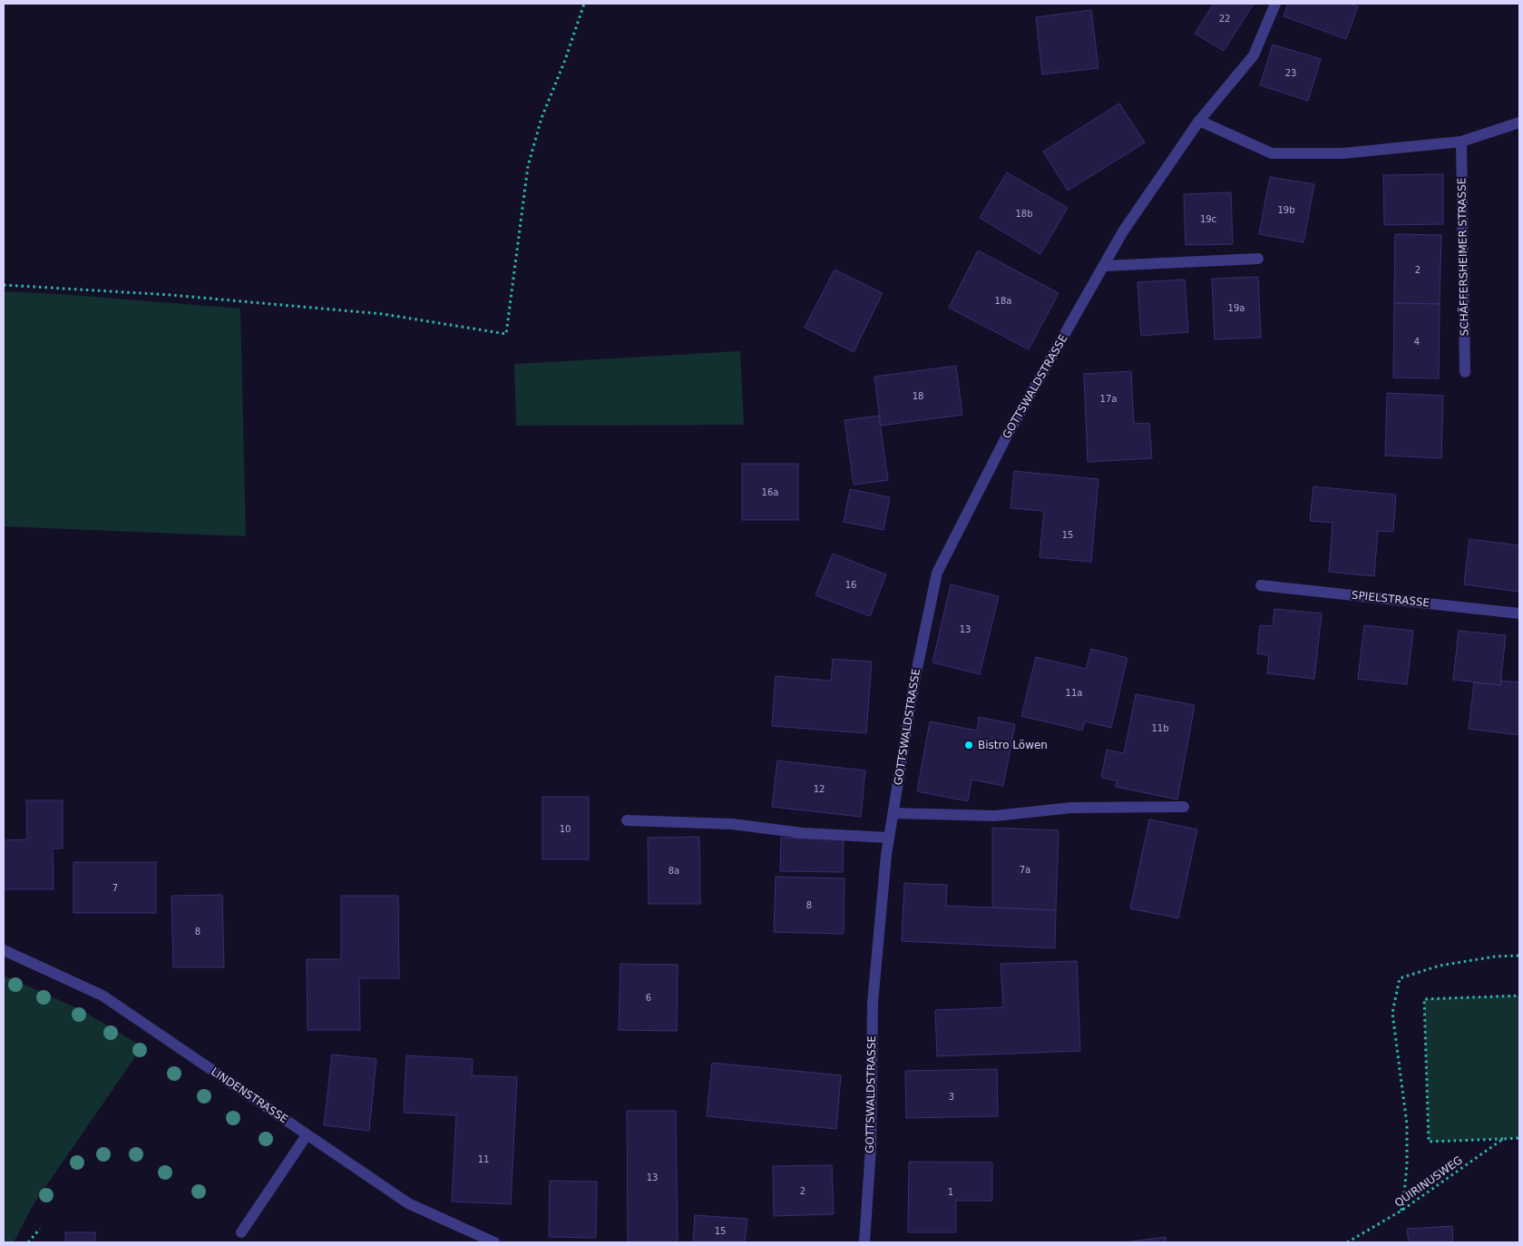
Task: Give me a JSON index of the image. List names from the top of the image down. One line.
{"streets":{"street":["SCHÄFFERSHEIMER STRASSE","GOTTSWALDSTRASSE","SPIELSTRASSE","LINDENSTRASSE"],"path":["QUIRINUSWEG"]},"places":["Bistro Löwen"],"house_numbers":["22","23","19b","18b","19c","2","18a","19a","4","18","17a","16a","15","16","13","11a","11b","12","10","7a","8a","7","8","8","6","3","11","13","2","1","15"]}
